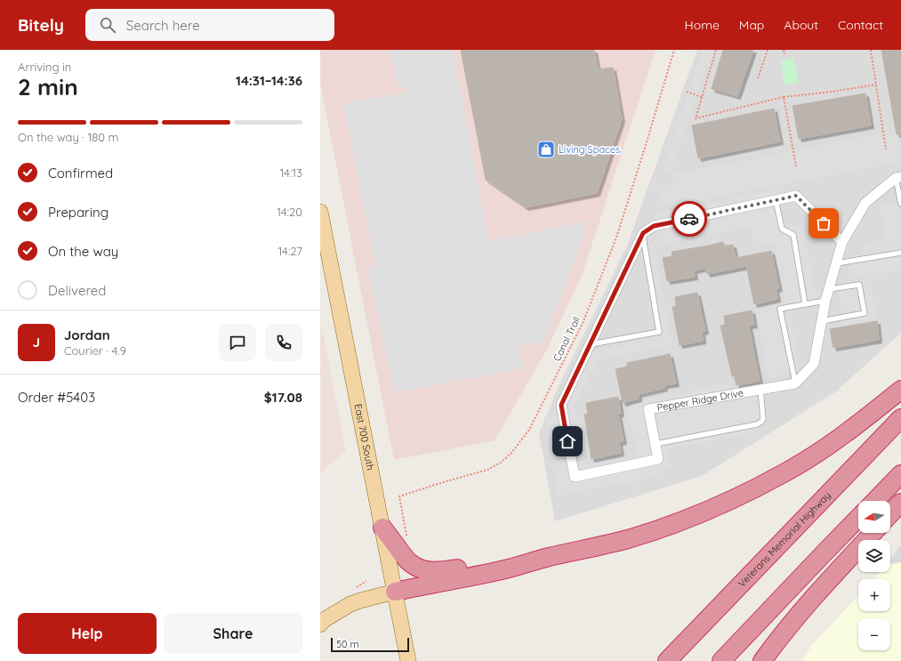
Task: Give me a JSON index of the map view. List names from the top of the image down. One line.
{"streets":{"highway":["Veterans Memorial Highway"],"main road":["East 700 South"],"street":["Pepper Ridge Drive"],"path":["Canal Trail"]},"places":{"shop":["Living Spaces"]},"scale_bar":"50 m","north":"left","page":{"header":"Bitely","search":"Search here","nav":["Home","Map","About","Contact"],"heading":["2 min","Arriving in","14:31–14:36"],"panel":["Jordan","Courier · 4.9","Order #5403","$17.08"],"bar":"On the way · 180 m","list":[["Confirmed","14:13"],["Preparing","14:20"],["On the way","14:27"],"Delivered"],"round":"J","map_buttons":["+","−"],"buttons":["Help","Share"],"scale":"50 m"}}
